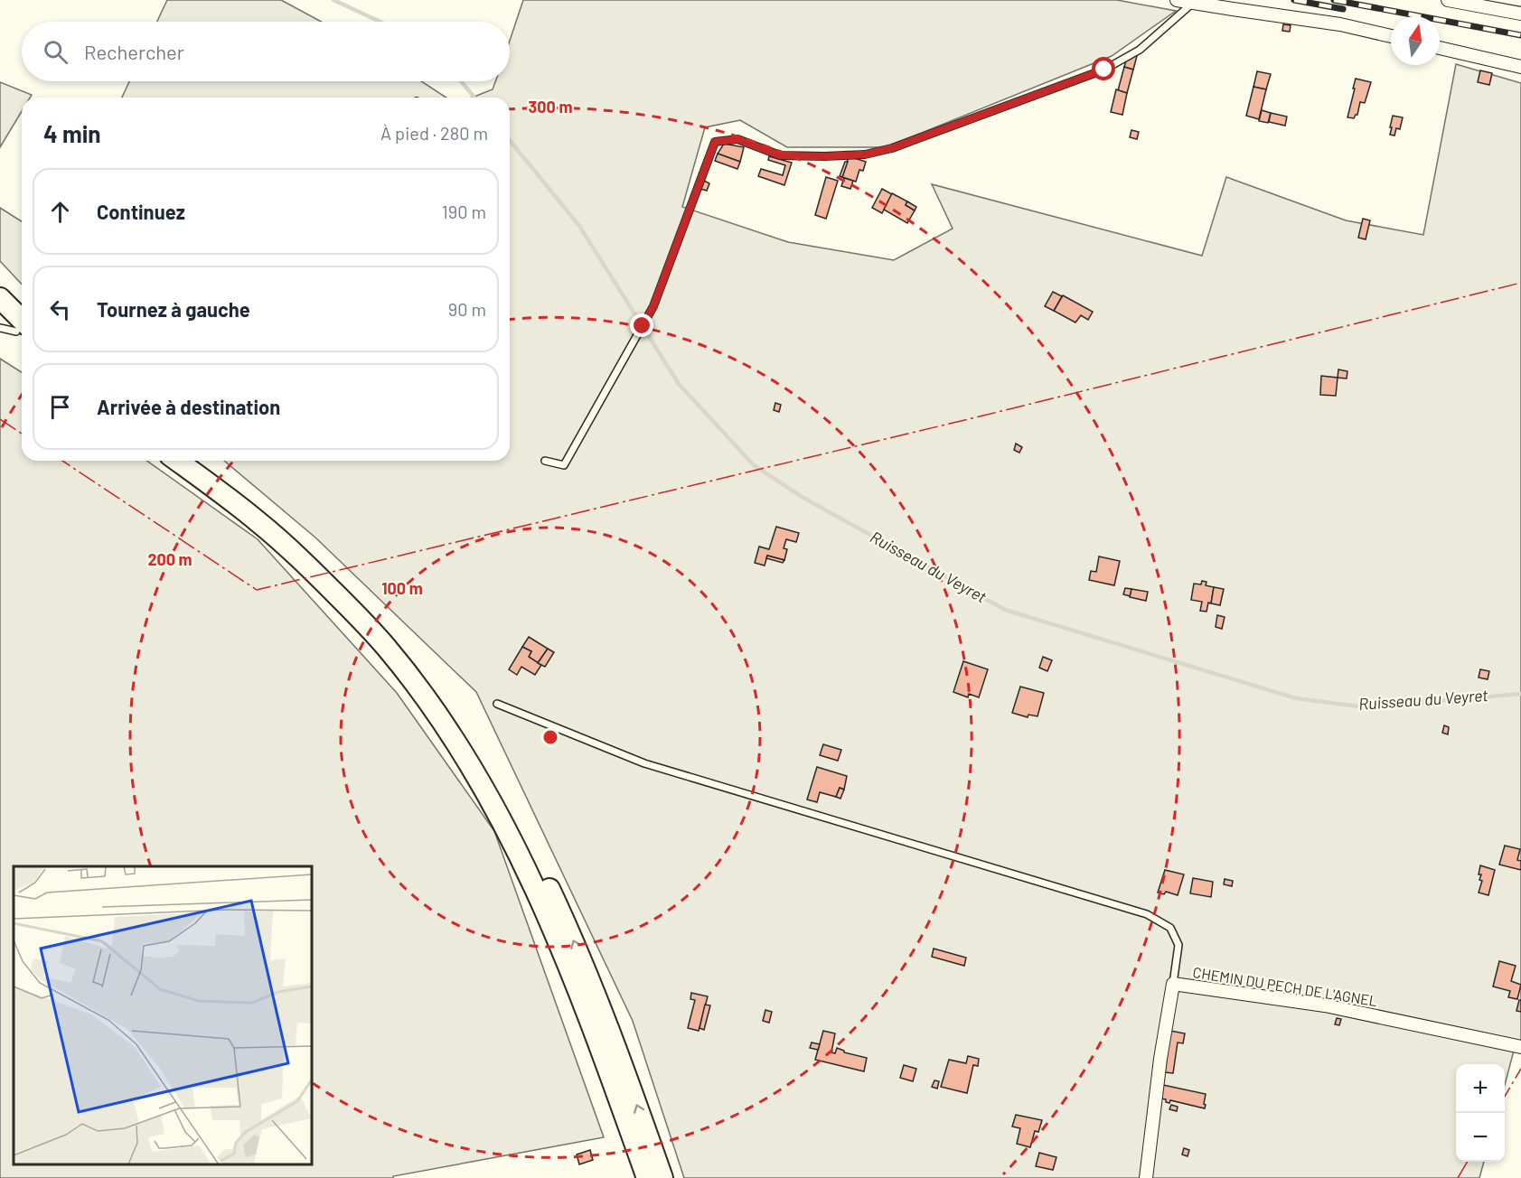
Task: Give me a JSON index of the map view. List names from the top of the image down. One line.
{"streets":{"street":["CHEMIN DU PECH DE L'AGNEL"]},"water":["Ruisseau du Veyret"],"north":"top","page":{"search":"Rechercher","heading":["4 min","À pied · 280 m"],"list":[["Continuez","190 m"],["Tournez à gauche","90 m"],"Arrivée à destination"],"map_buttons":["+","−"]},"rings":["300 m","200 m","100 m"]}
